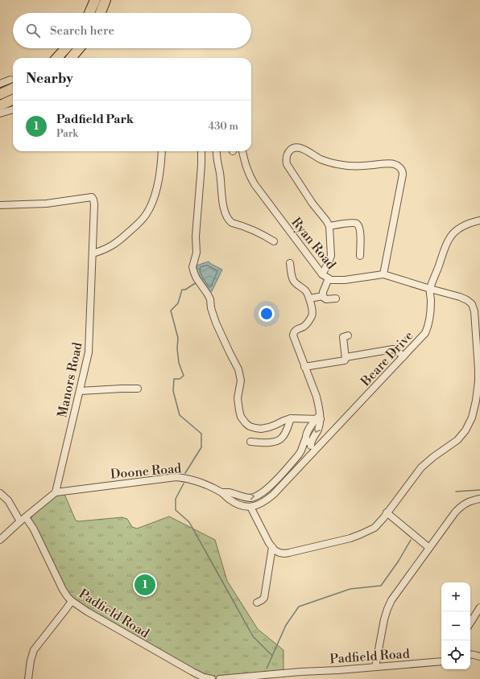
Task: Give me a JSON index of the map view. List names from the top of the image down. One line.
{"streets":{"street":["Ryan Road","Beare Drive","Manors Road","Doone Road","Padfield Road"]},"crossings":[["Ryan Road","Beare Drive"],["Beare Drive","Doone Road"],["Manors Road","Doone Road"]],"page":{"search":"Search here","heading":"Nearby","list":[{"mark":"1","name":"Padfield Park","note":"Park","value":"430 m"}],"pins":"1","map_buttons":["+","−"]}}
